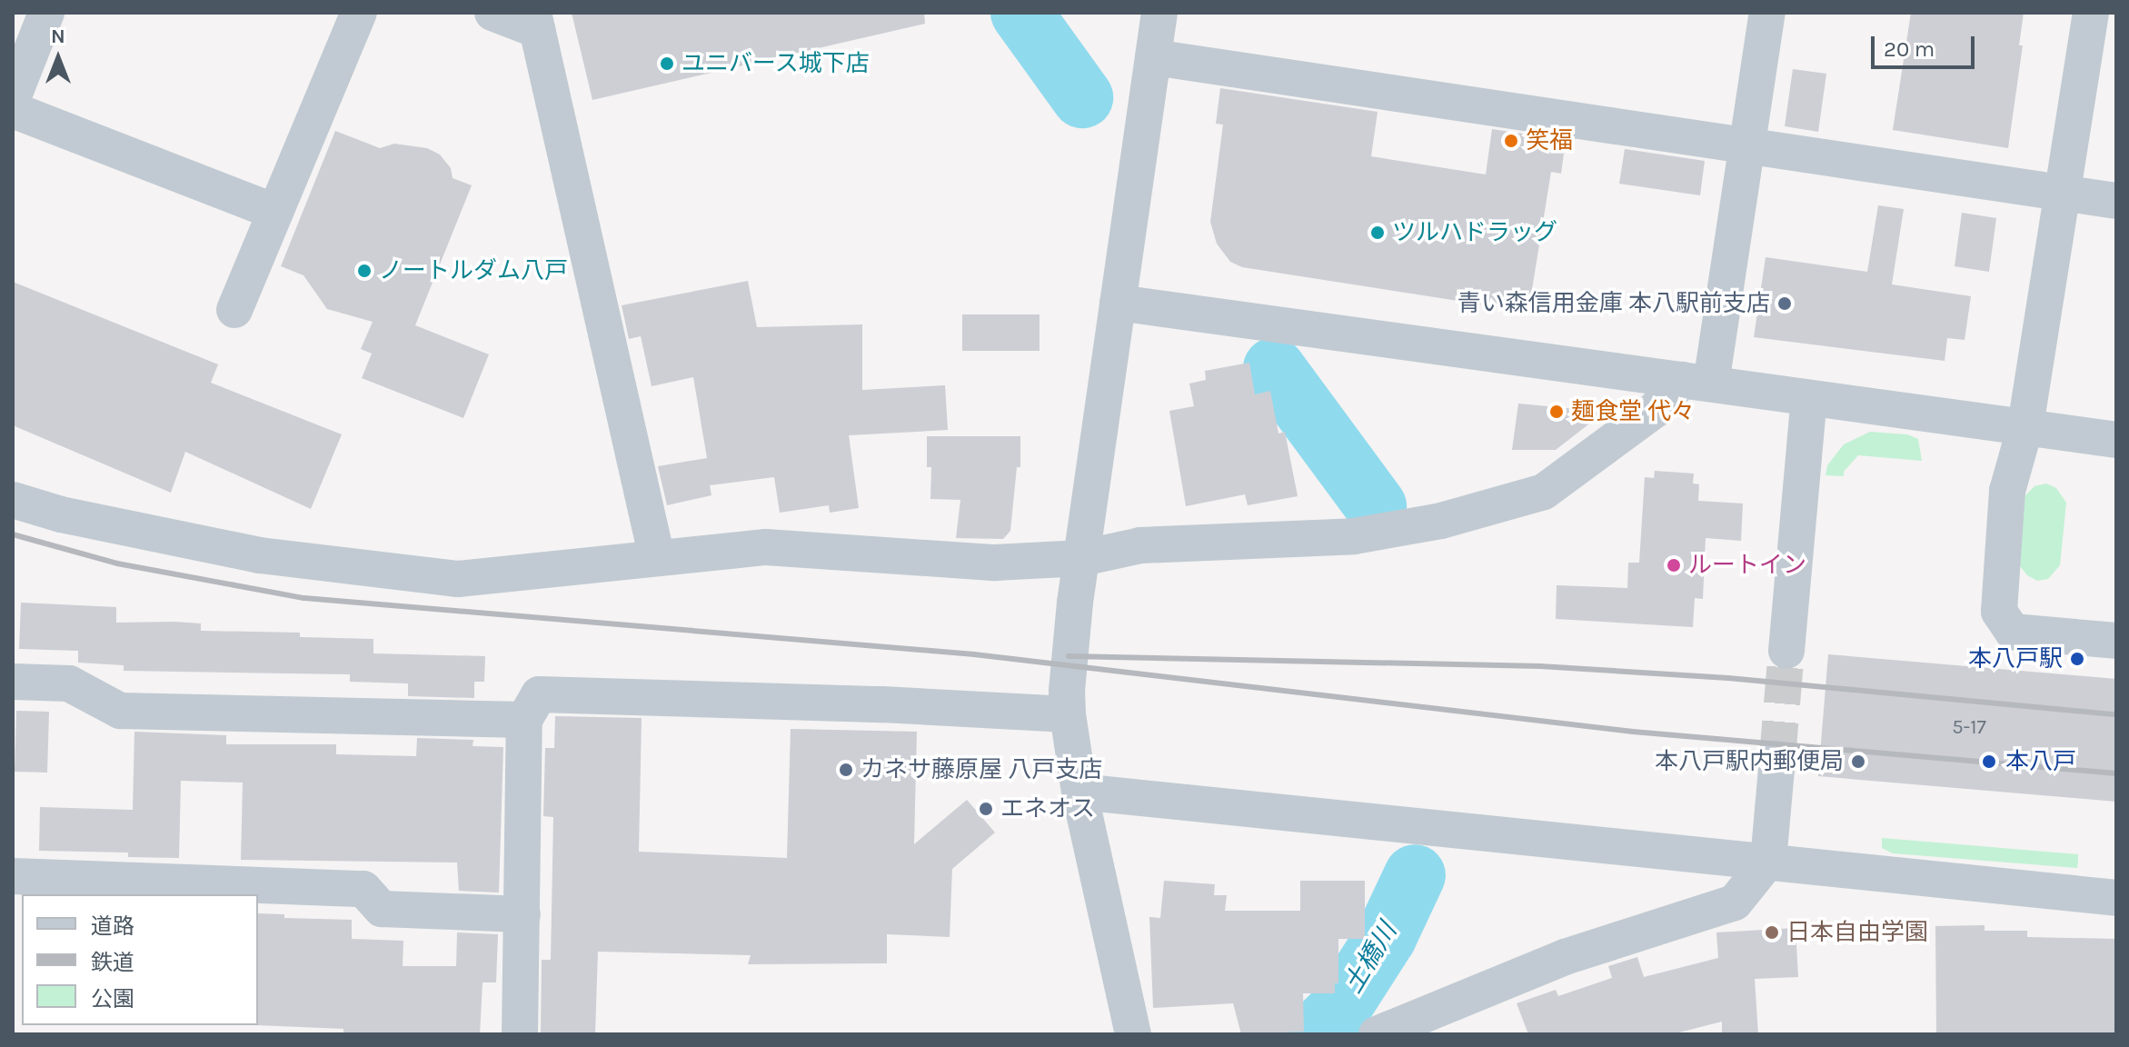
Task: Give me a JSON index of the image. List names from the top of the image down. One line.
{"water":["土橋川"],"places":["ユニバース城下店","笑福","ツルハドラッグ","ノートルダム八戸","青い森信用金庫 本八駅前支店","麺食堂 代々","ルートイン","本八戸駅","本八戸駅内郵便局","本八戸","カネサ藤原屋 八戸支店","エネオス","日本自由学園"],"house_numbers":["5-17"],"legend":["道路","鉄道","公園"],"scale_bar":"20 m","north":"top"}
